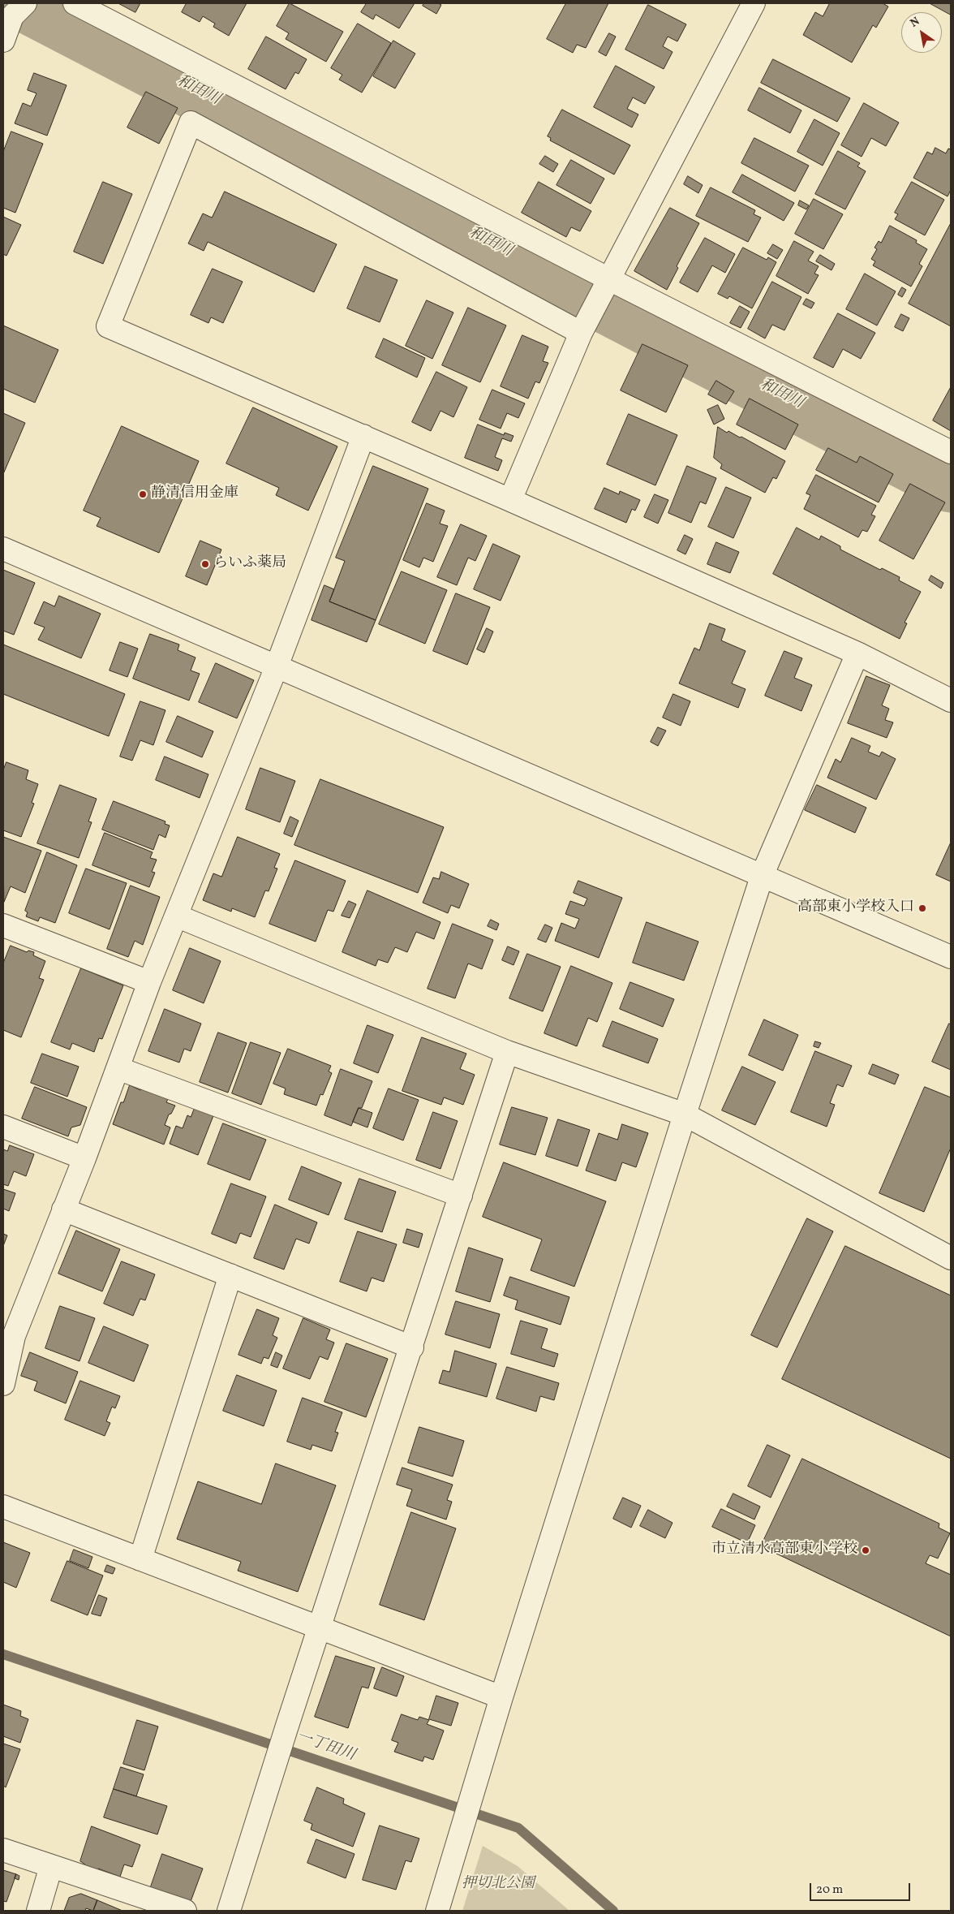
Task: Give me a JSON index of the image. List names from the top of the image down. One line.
{"water":["和田川","一丁田川"],"parks":["押切北公園"],"places":["静清信用金庫","らいふ薬局","高部東小学校入口","市立清水高部東小学校"],"scale_bar":"20 m","north":"top left"}
